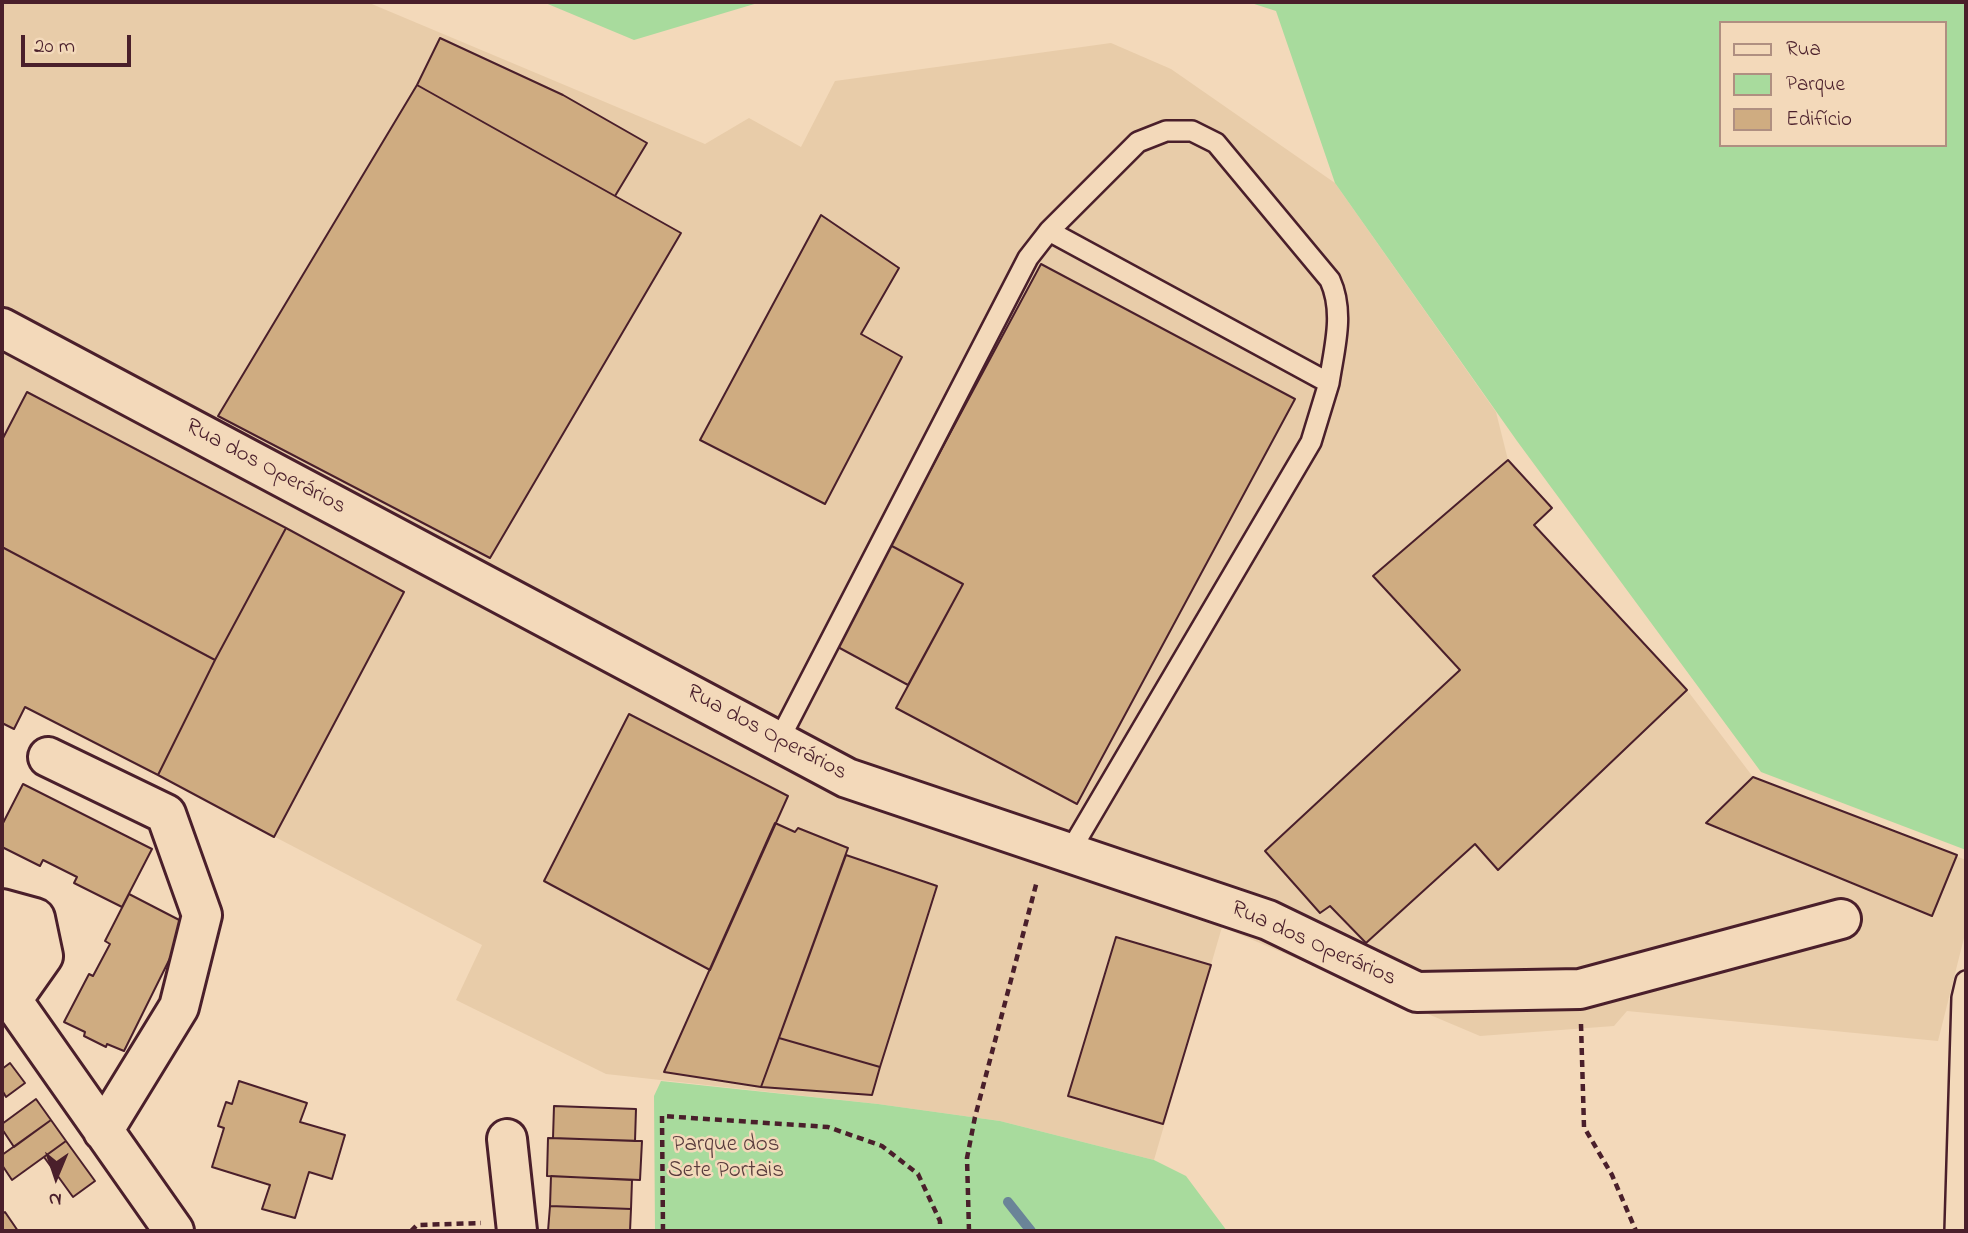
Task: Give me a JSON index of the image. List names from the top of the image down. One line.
{"streets":{"street":["Rua dos Operários"]},"parks":["Parque dos Sete Portais"],"legend":["Rua","Parque","Edifício"],"scale_bar":"20 m","north":"bottom"}
